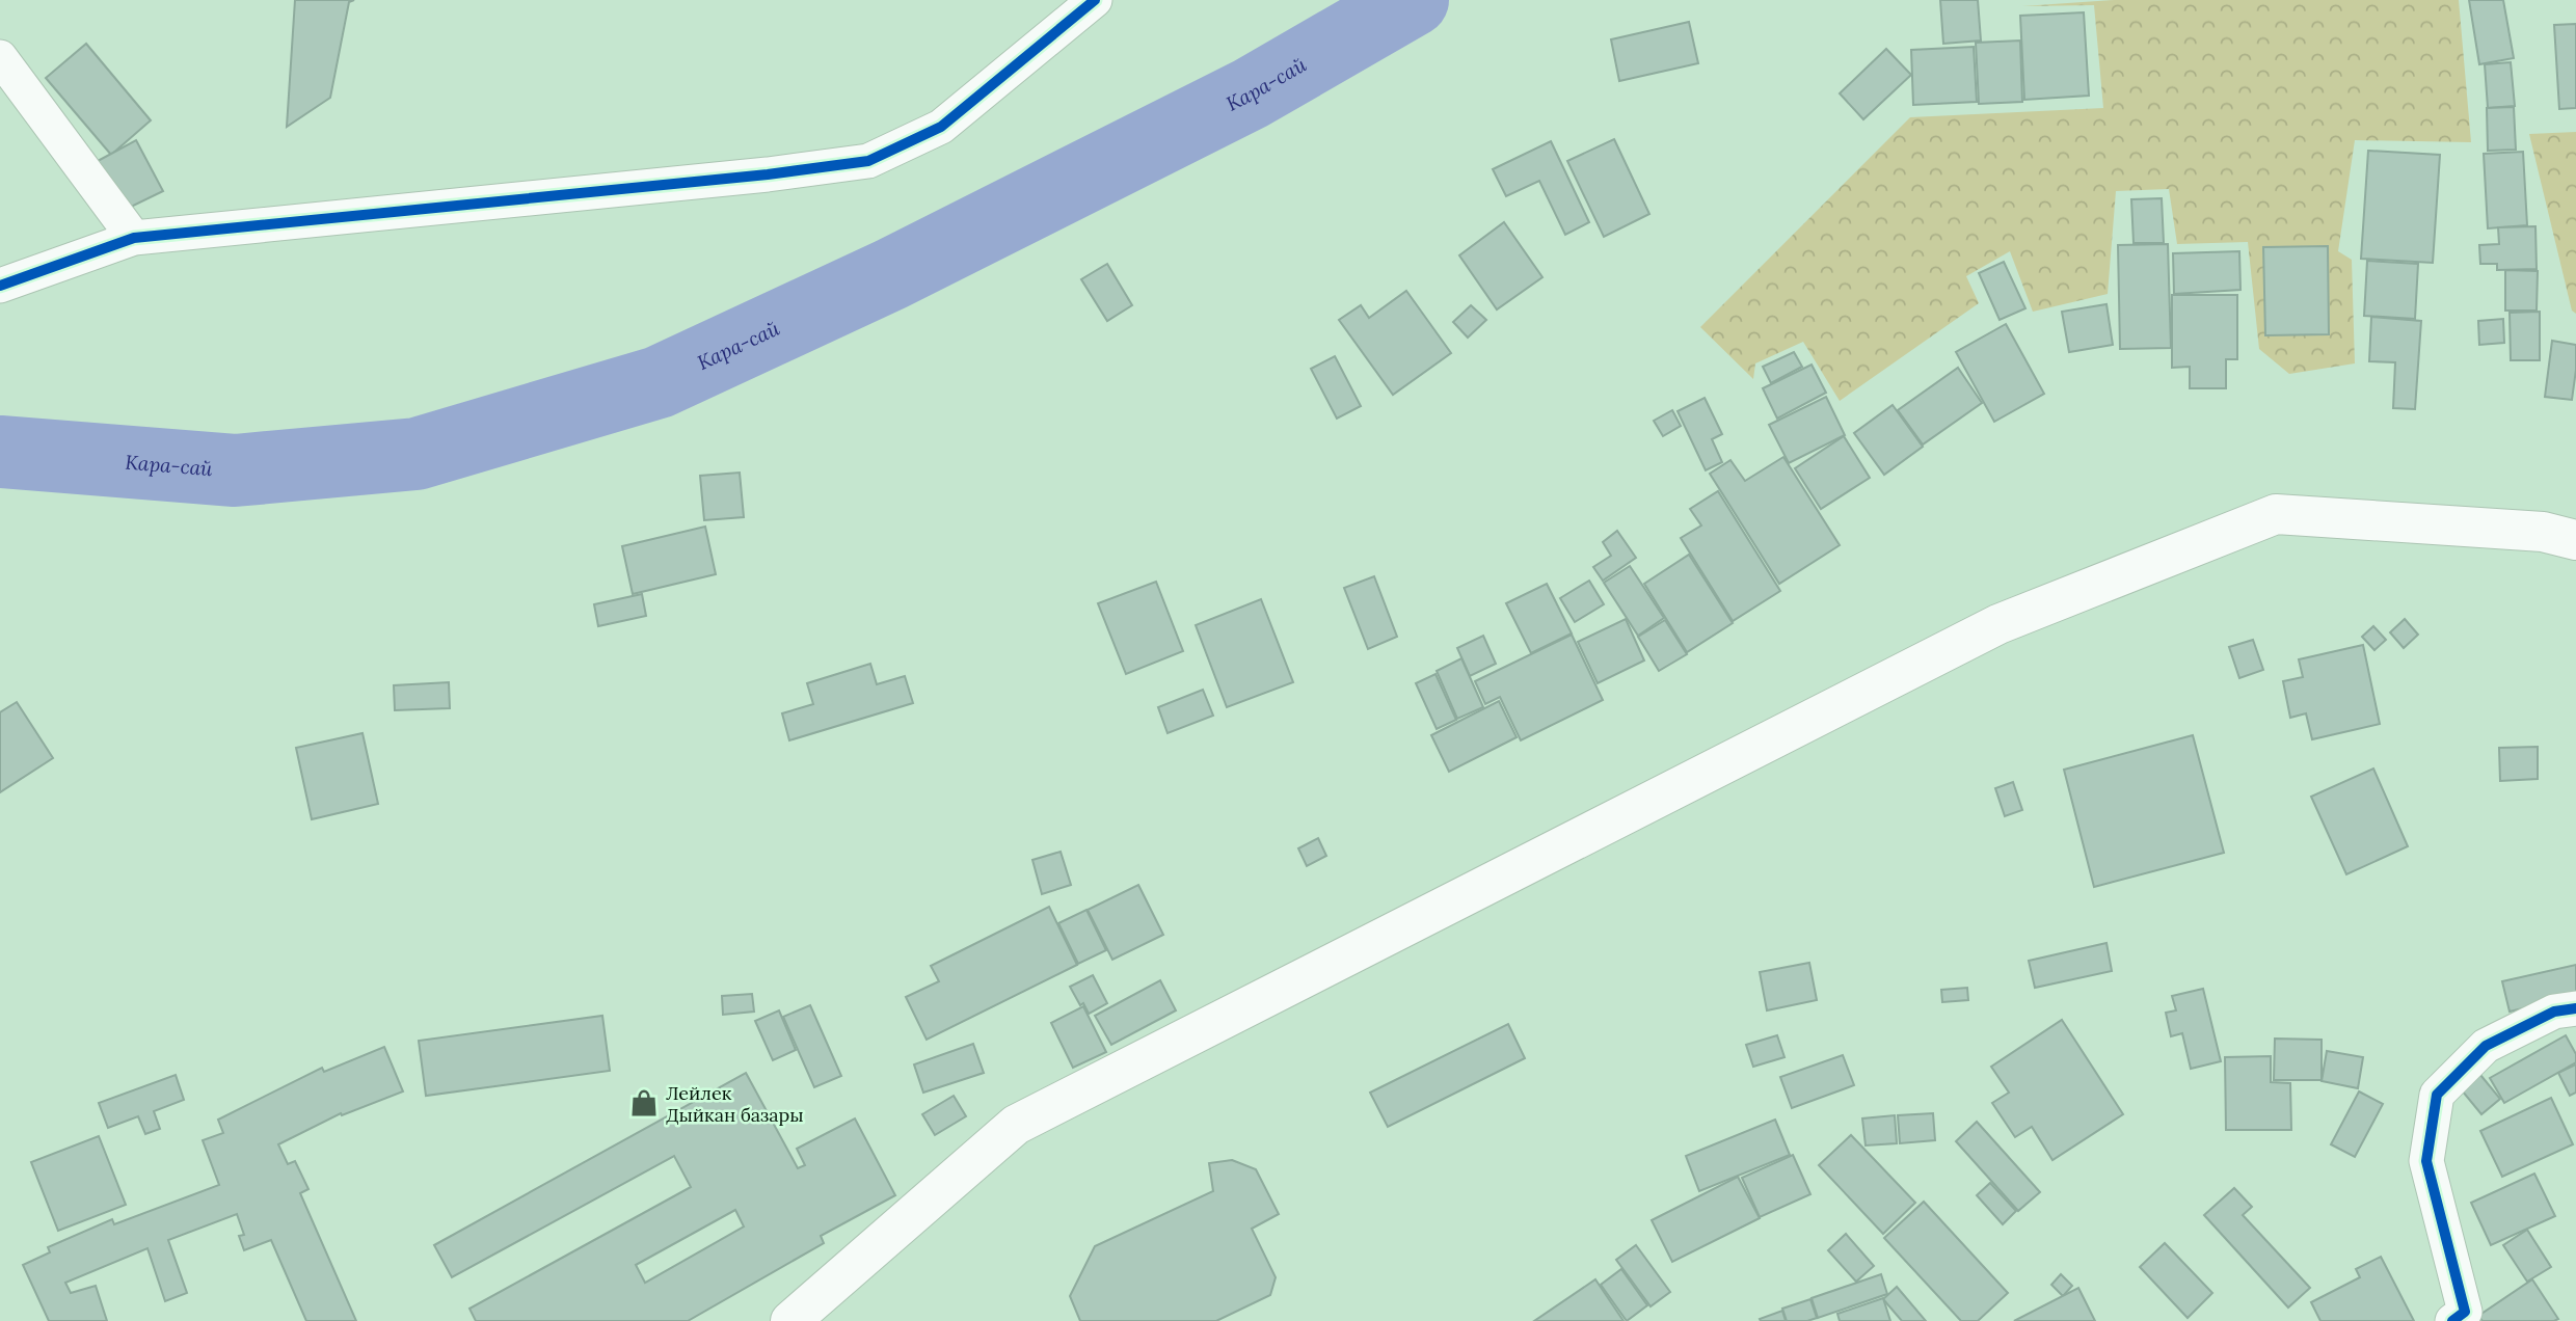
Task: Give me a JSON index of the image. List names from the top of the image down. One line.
{"water":["Кара-сай"],"places":{"shop":["Лейлек Дыйкан базары"]}}
